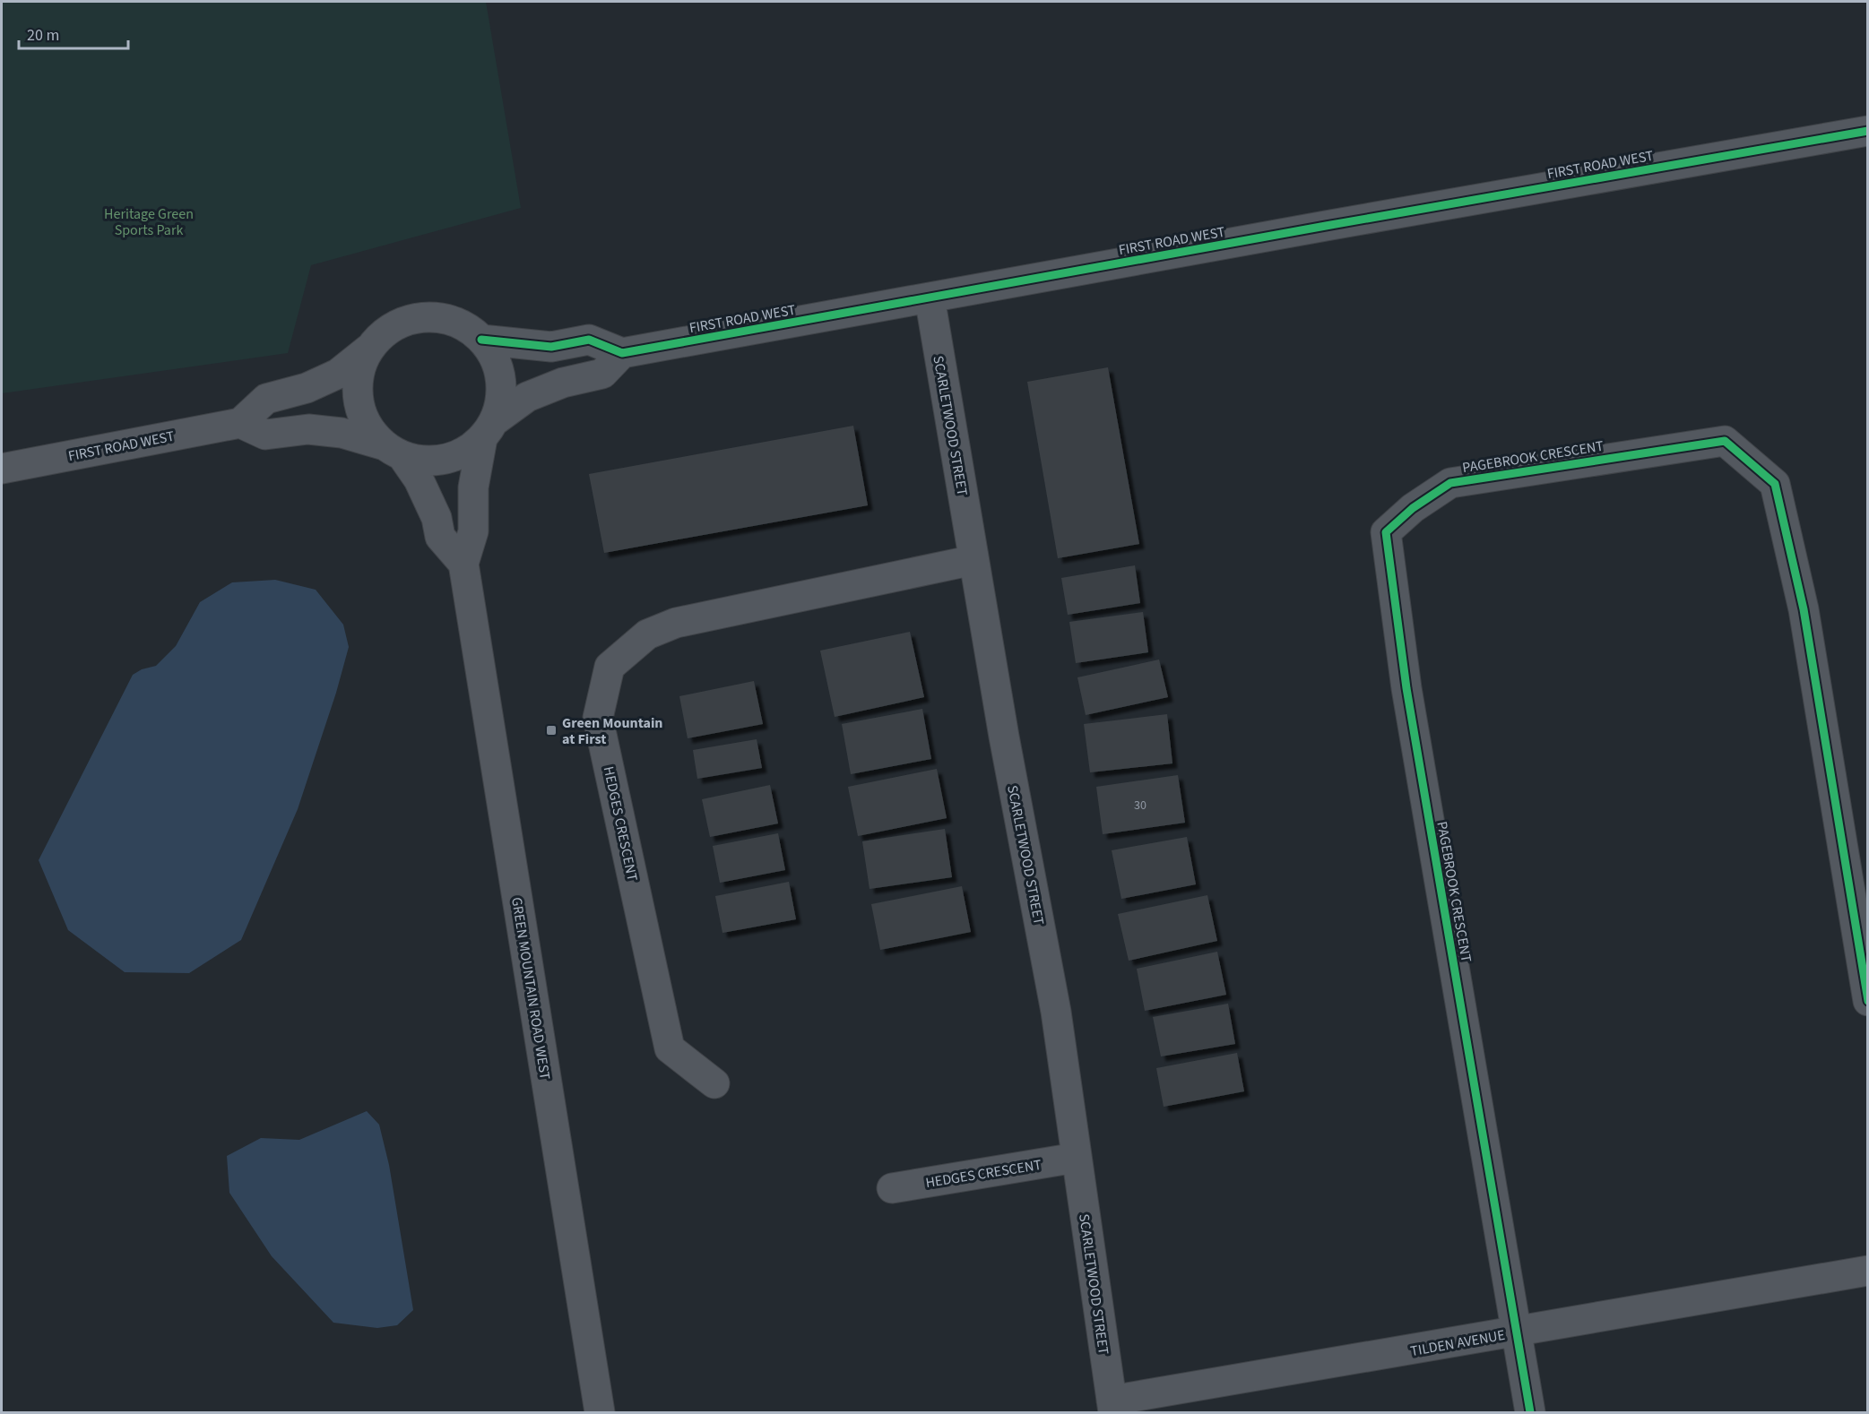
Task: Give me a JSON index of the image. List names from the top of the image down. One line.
{"streets":{"street":["FIRST ROAD WEST","SCARLETWOOD STREET","PAGEBROOK CRESCENT","HEDGES CRESCENT","GREEN MOUNTAIN ROAD WEST","TILDEN AVENUE"]},"crossings":[["FIRST ROAD WEST","SCARLETWOOD STREET"],["SCARLETWOOD STREET","HEDGES CRESCENT"],["SCARLETWOOD STREET","TILDEN AVENUE"],["PAGEBROOK CRESCENT","TILDEN AVENUE"]],"parks":["Heritage Green Sports Park"],"places":{"transit":["Green Mountain at First"]},"house_numbers":["30"],"scale_bar":"20 m"}
